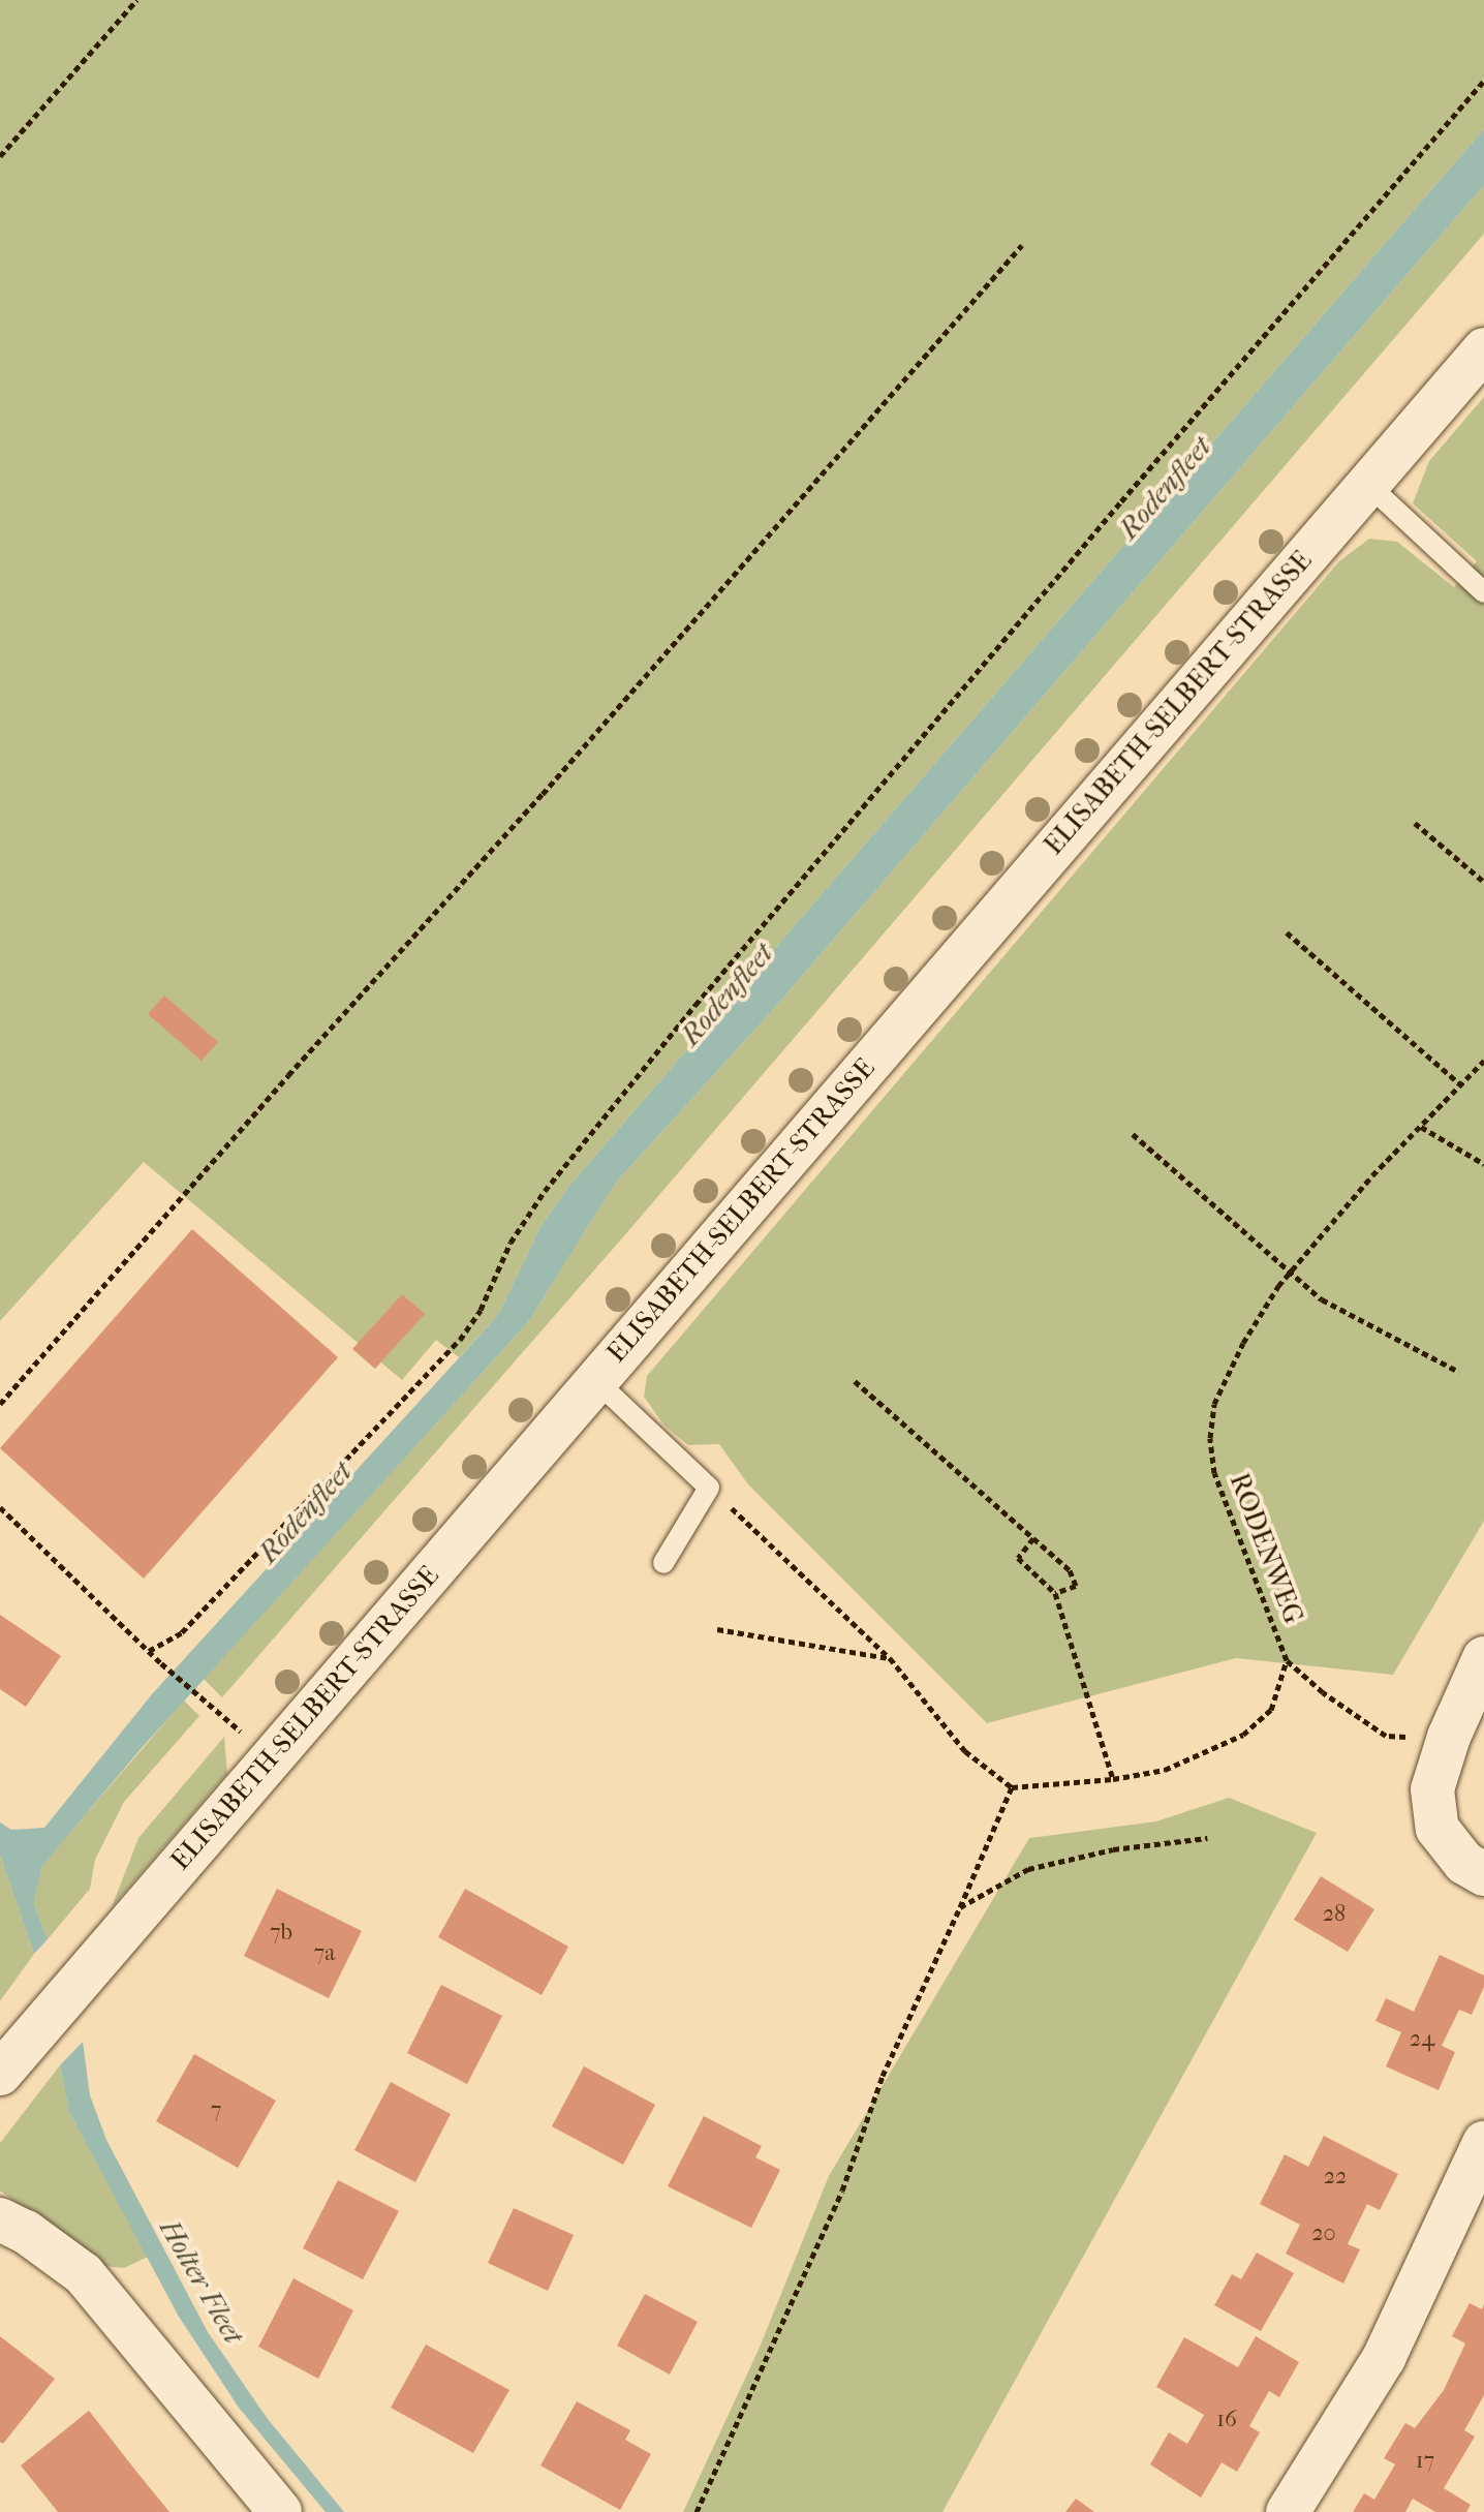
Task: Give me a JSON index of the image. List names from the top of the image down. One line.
{"streets":{"street":["ELISABETH-SELBERT-STRASSE"],"path":["RODENWEG"]},"water":["Rodenfleet","Holter Fleet"],"house_numbers":["28","7b","7a","24","7","22","20","16","17"]}
